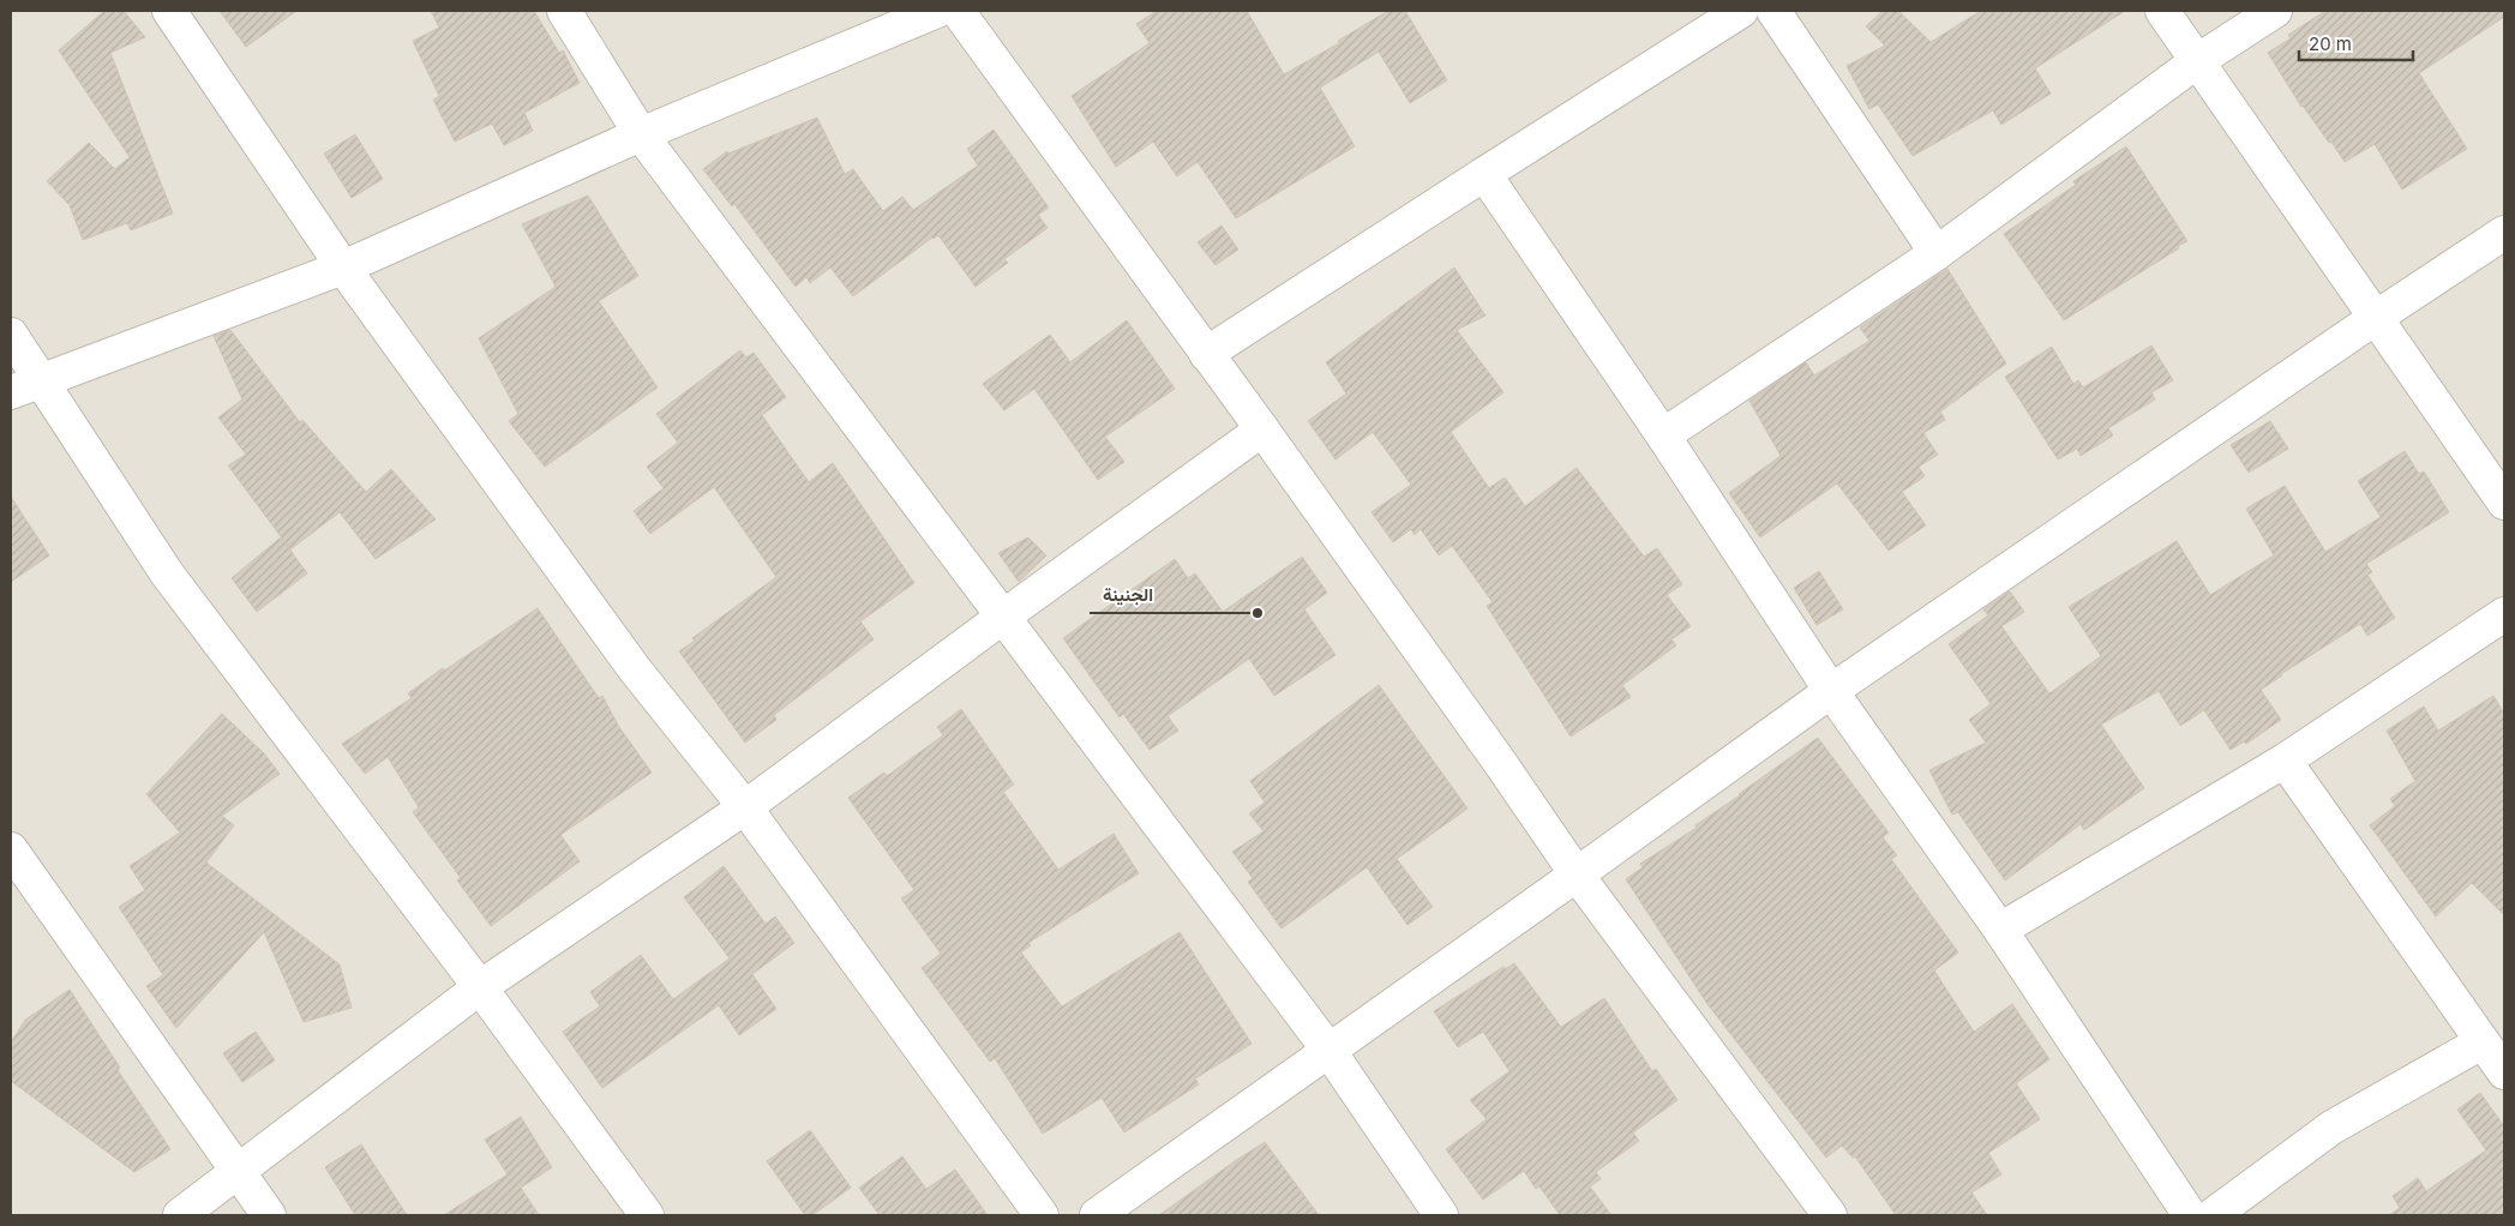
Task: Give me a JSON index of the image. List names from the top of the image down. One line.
{"places":["الجنينة"],"scale_bar":"20 m"}
